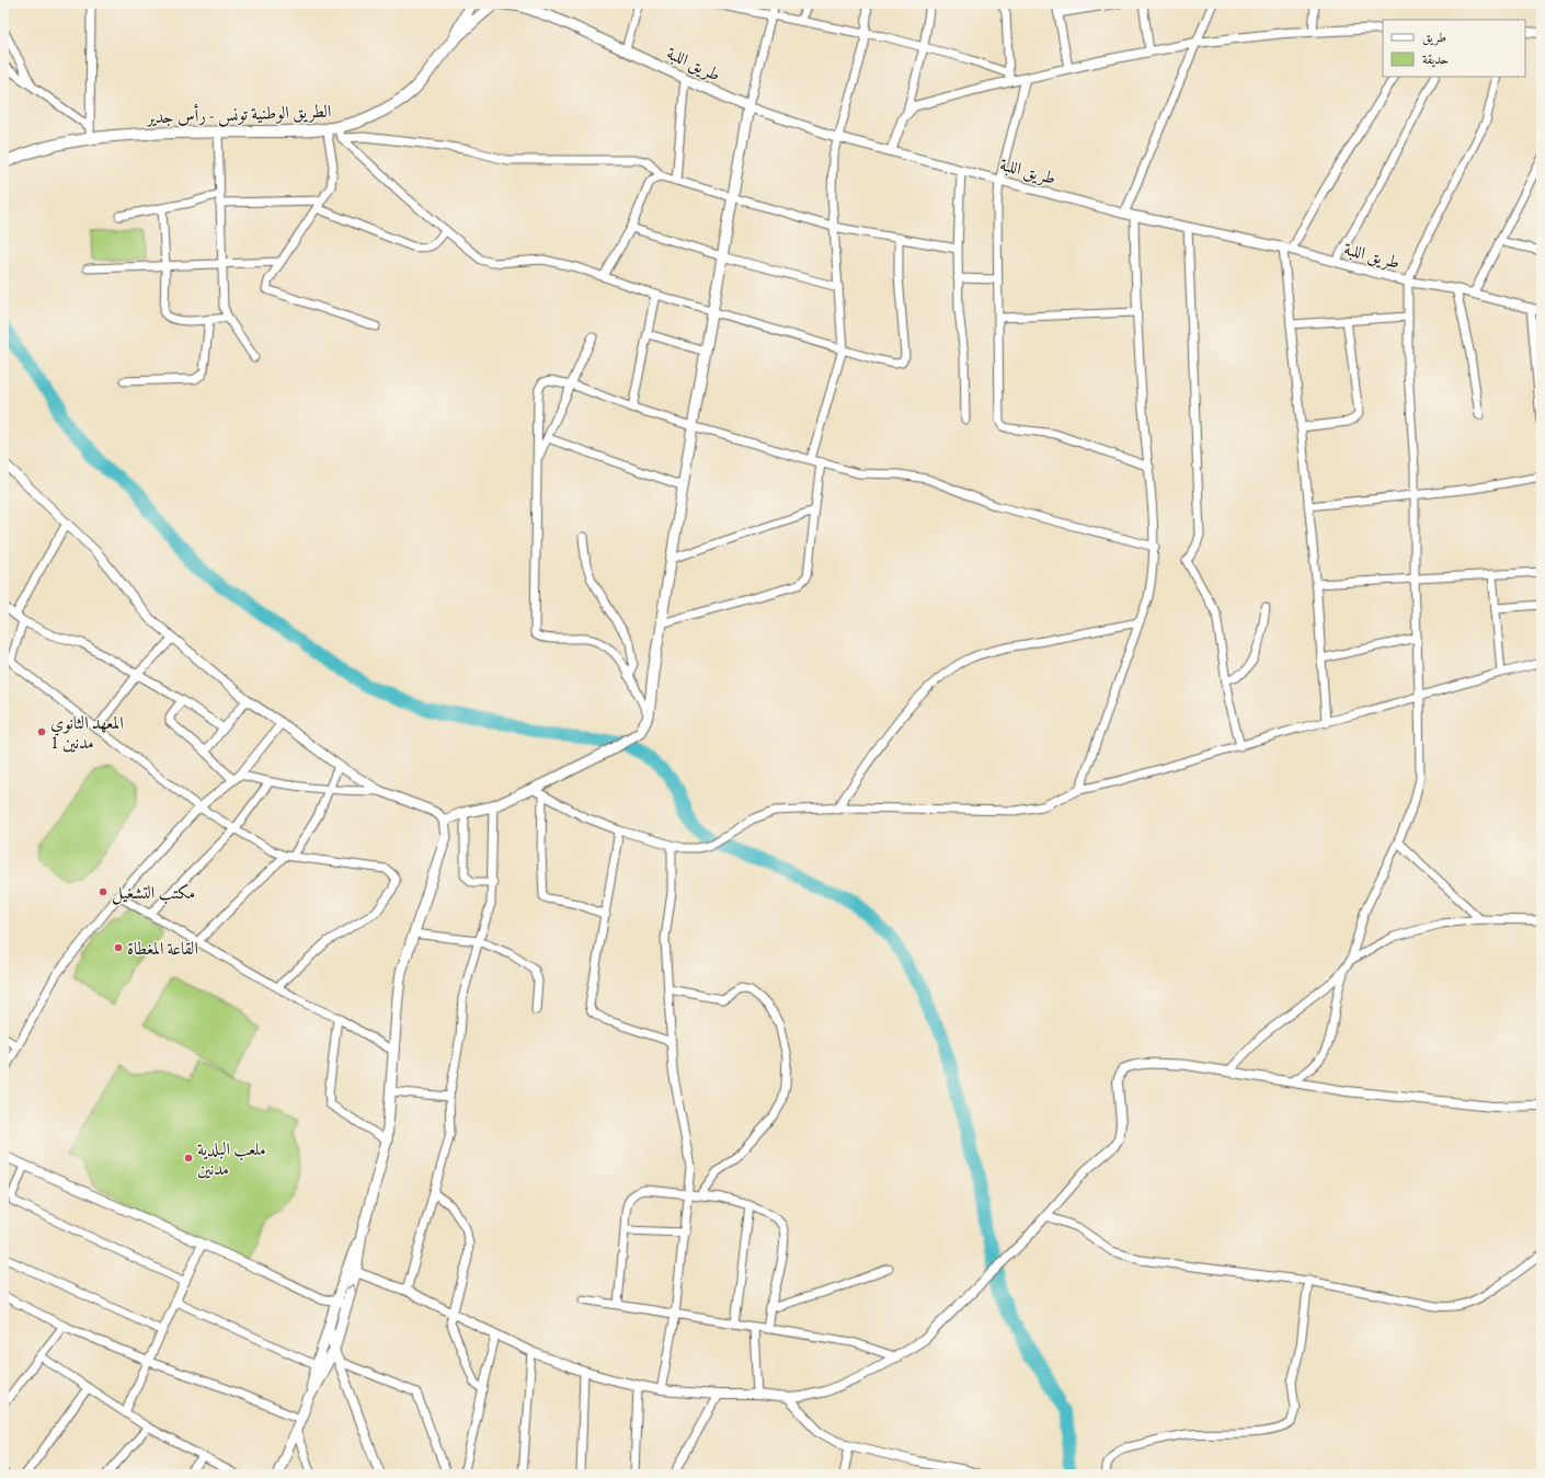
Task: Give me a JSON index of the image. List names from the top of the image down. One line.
{"streets":{"main road":["طريق اللبة","الطريق الوطنية تونس - رأس جدير"]},"crossings":[["طريق اللبة","الطريق الوطنية تونس - رأس جدير"]],"places":["المعهد الثانوي مدنين 1","مكتب التشغيل","القاعة المغطاة","ملعب البلدية مدنين"],"legend":["طريق","حديقة"]}
